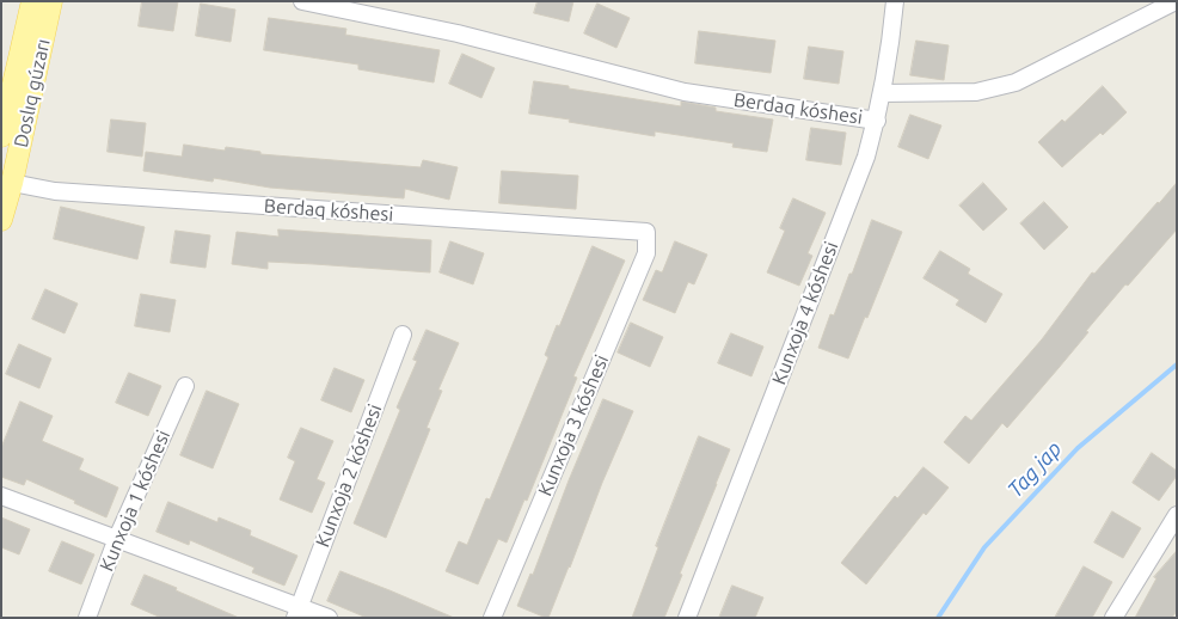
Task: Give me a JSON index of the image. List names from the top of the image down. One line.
{"streets":{"main road":["Doslıq gúzarı"],"street":["Berdaq kóshesi","Kunxoja 4 kóshesi","Kunxoja 3 kóshesi","Kunxoja 2 kóshesi","Kunxoja 1 kóshesi"]},"crossings":[["Doslıq gúzarı","Berdaq kóshesi"],["Berdaq kóshesi","Kunxoja 4 kóshesi"],["Berdaq kóshesi","Kunxoja 3 kóshesi"]],"water":["Tag jap"]}
